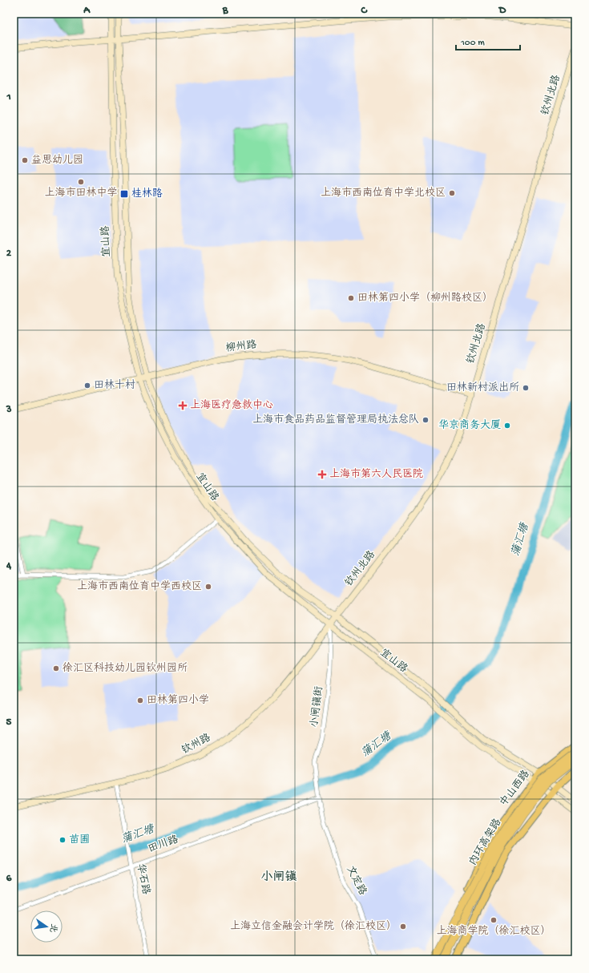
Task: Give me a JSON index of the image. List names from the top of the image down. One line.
{"streets":{"highway":["内环高架路"],"main road":["钦州北路","宜山路","柳州路","钦州路","中山西路"],"street":["小闸镇街","田川路","华石路","文定路"]},"crossings":[["钦州北路","宜山路"],["钦州北路","柳州路"],["钦州北路","钦州路"],["宜山路","柳州路"],["宜山路","小闸镇街"],["宜山路","钦州路"],["宜山路","中山西路"],["小闸镇街","钦州路"],["小闸镇街","文定路"],["钦州路","华石路"],["中山西路","内环高架路"],["田川路","华石路"],["田川路","文定路"]],"districts":["小闸镇"],"water":["蒲汇塘"],"places":{"other":["益思幼儿园","上海市田林中学","上海市西南位育中学北校区","田林第四小学（柳州路校区）","田林十村","田林新村派出所","上海市食品药品监督管理局执法总队","华京商务大厦","上海市西南位育中学西校区","徐汇区科技幼儿园钦州园所","田林第四小学","苗圃","上海商学院（徐汇校区）","上海立信金融会计学院（徐汇校区）"],"transit":["桂林路"],"health":["上海医疗急救中心","上海市第六人民医院"]},"scale_bar":"100 m","north":"right","grid":{"columns":["A","B","C","D"],"rows":["1","2","3","4","5","6"]}}
